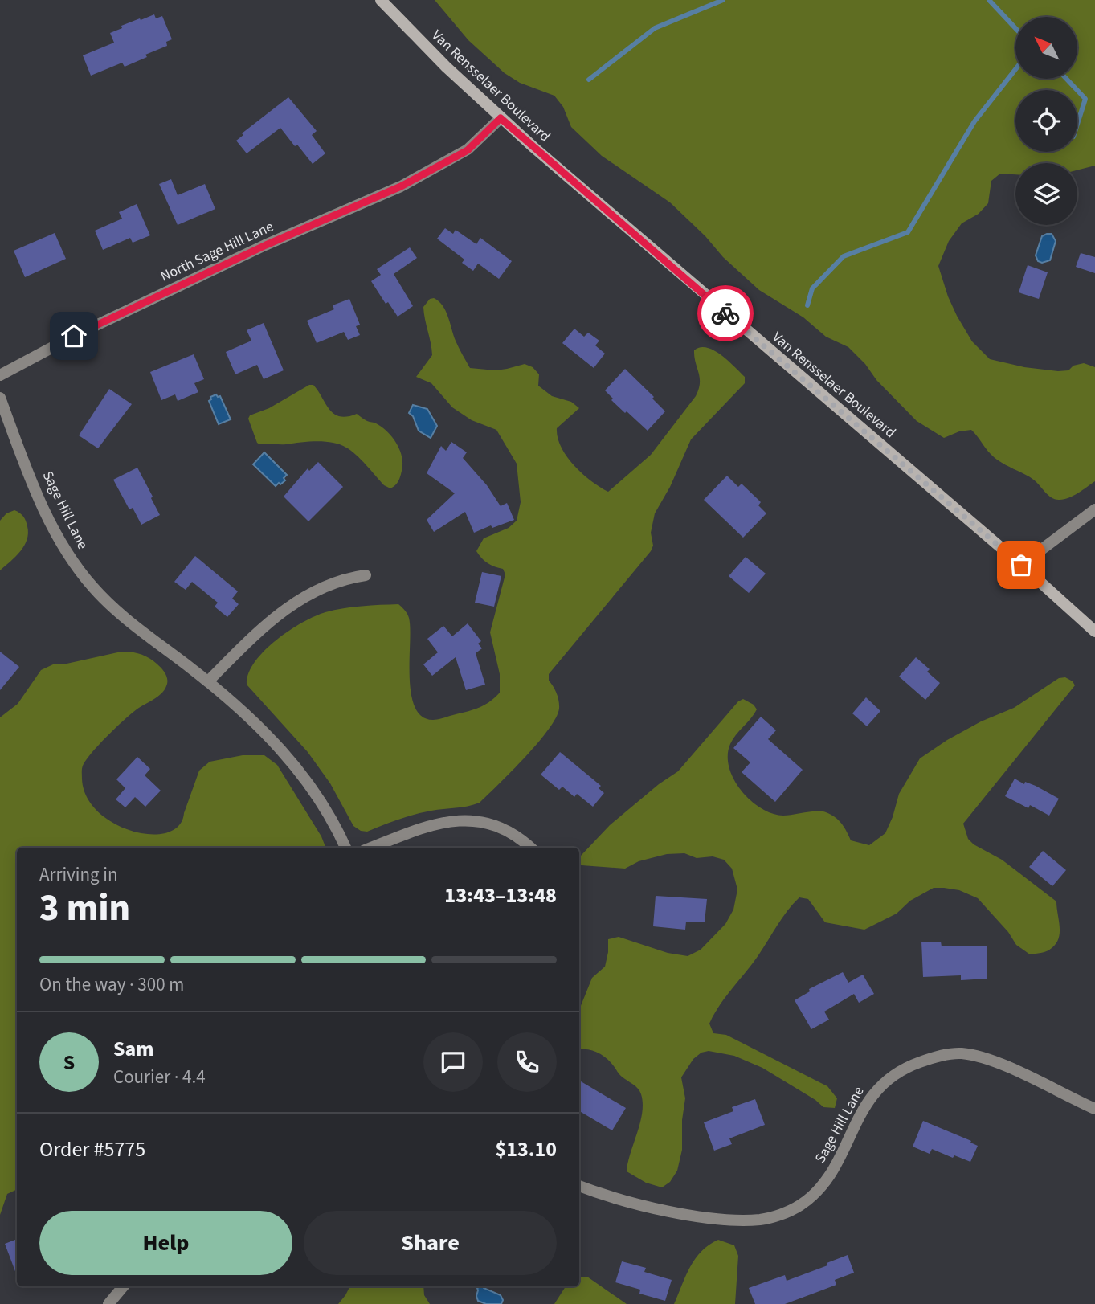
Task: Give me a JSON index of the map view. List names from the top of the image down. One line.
{"streets":{"main road":["Van Rensselaer Boulevard"],"street":["North Sage Hill Lane","Sage Hill Lane"]},"crossings":[["Van Rensselaer Boulevard","North Sage Hill Lane"]],"north":"top left","page":{"heading":["3 min","Arriving in","13:43–13:48"],"panel":["Sam","Courier · 4.4","Order #5775","$13.10"],"bar":"On the way · 300 m","round":"S","buttons":["Help","Share"]}}
